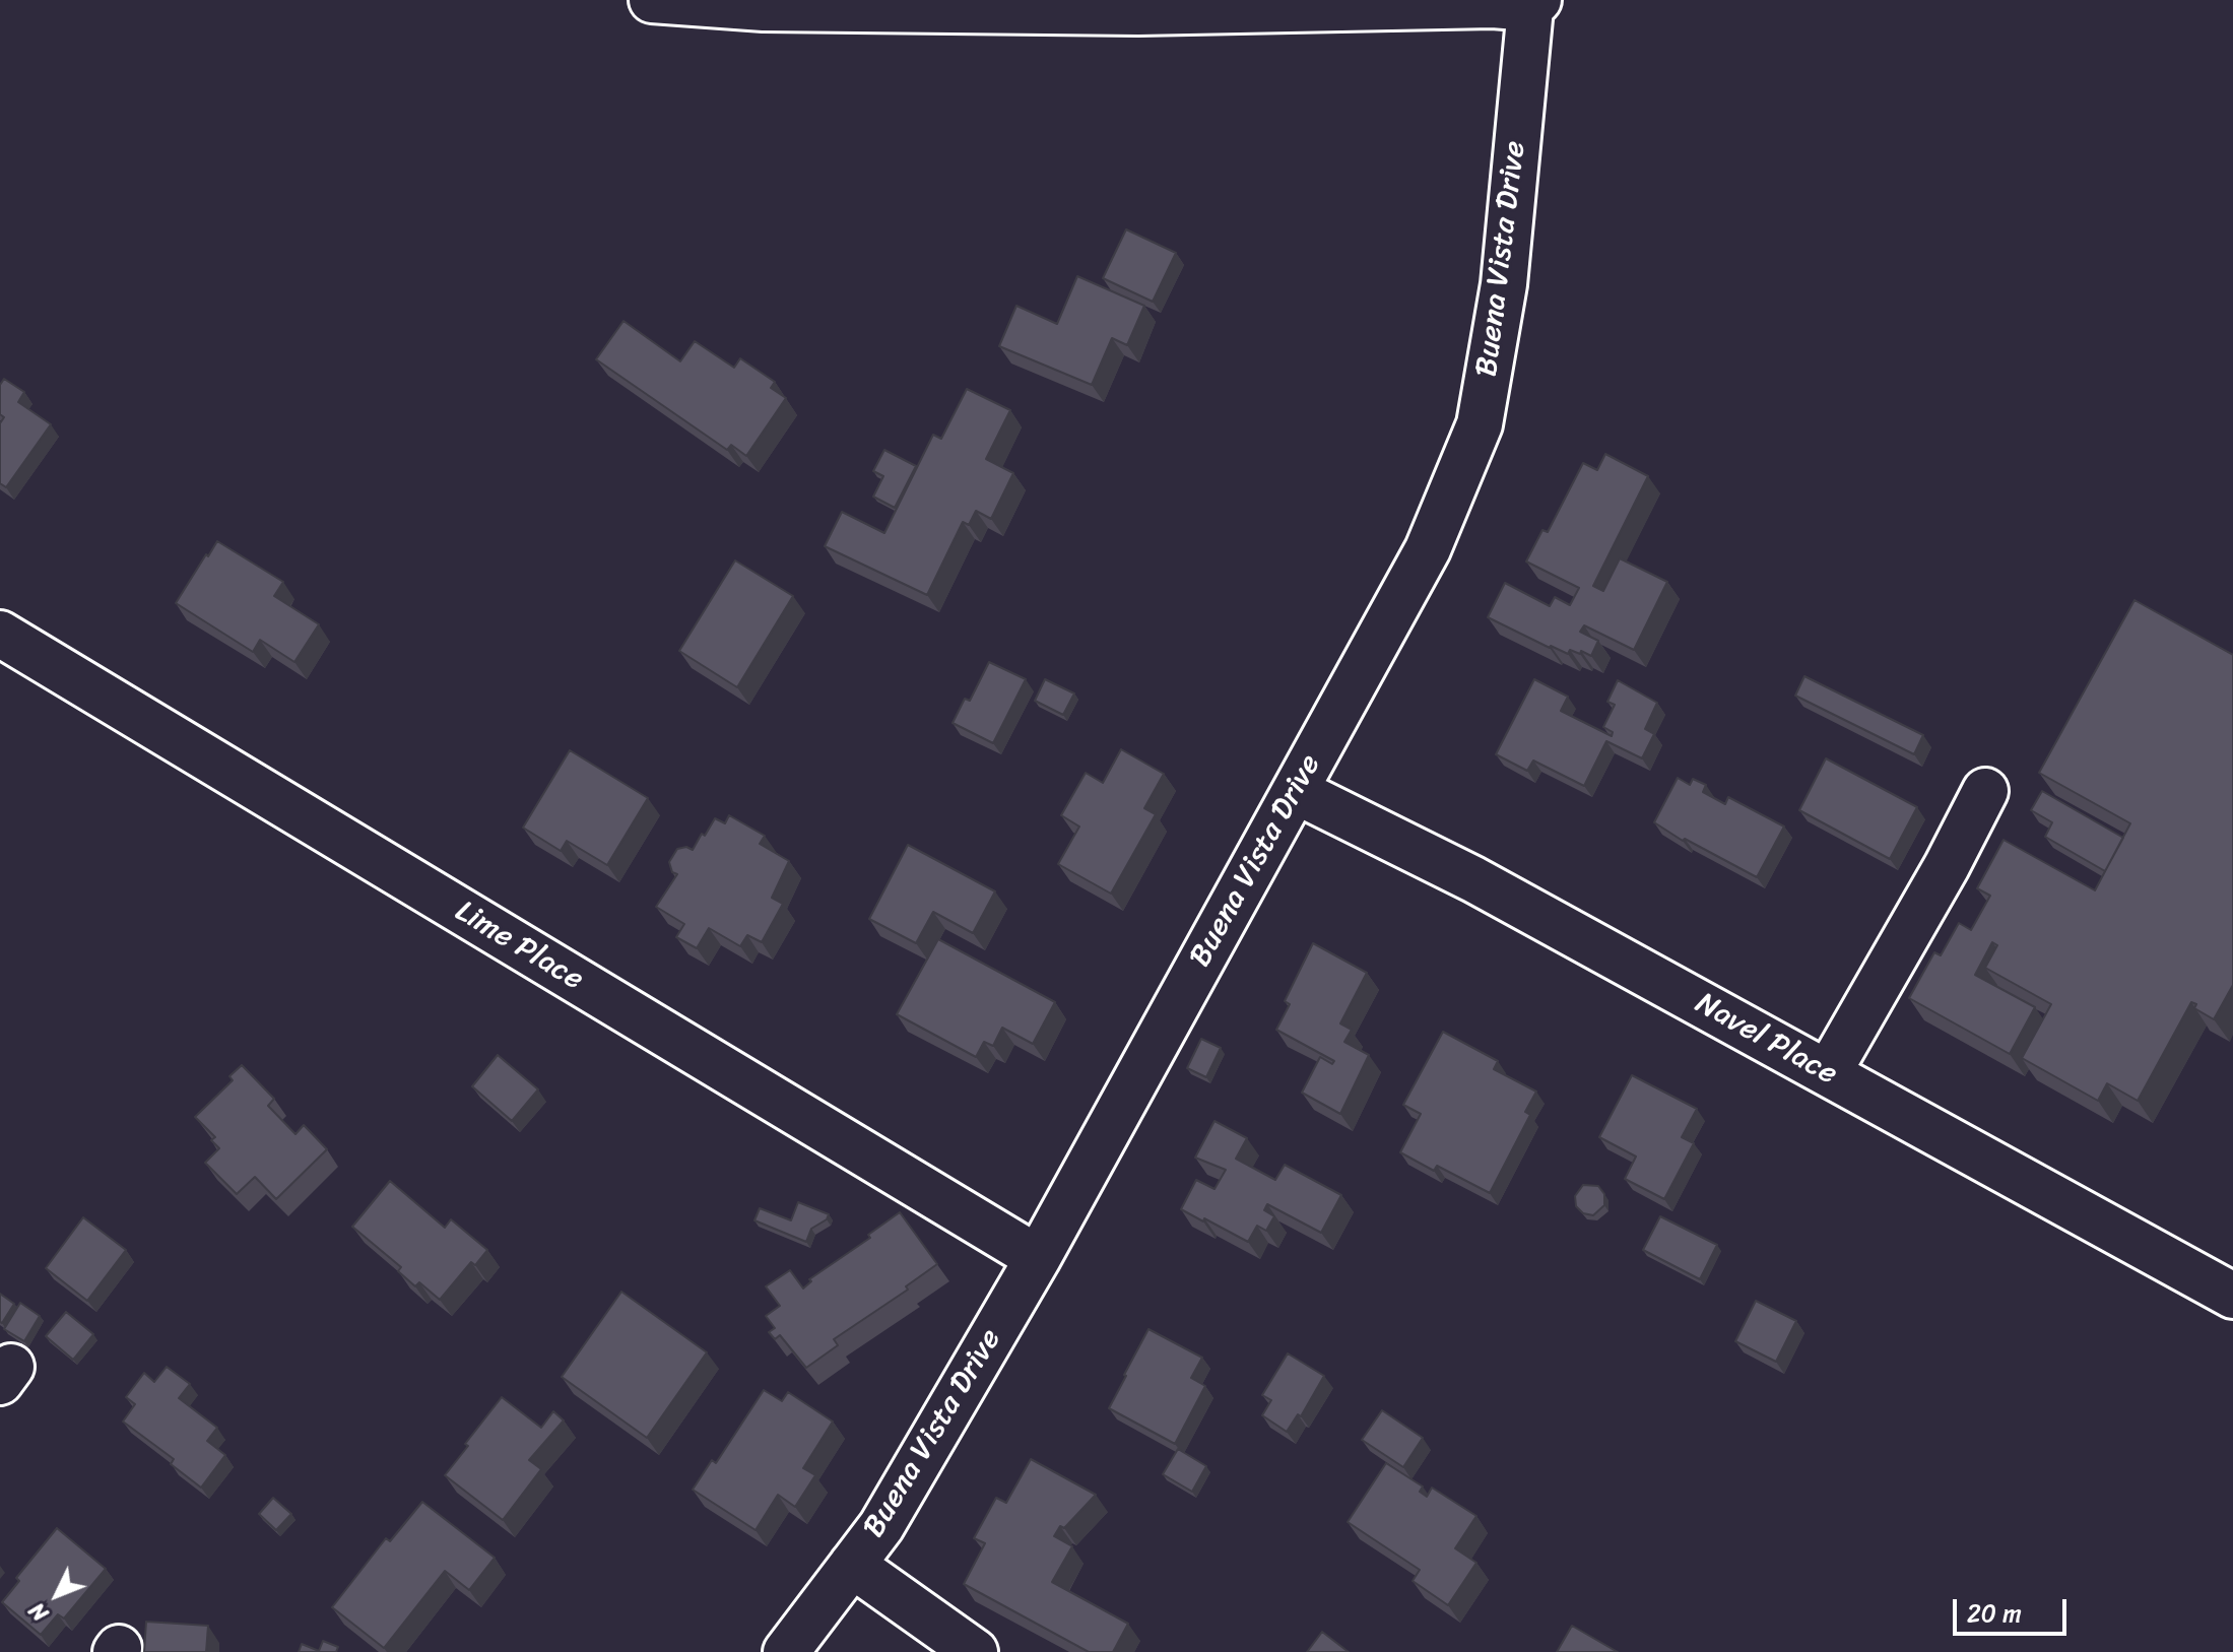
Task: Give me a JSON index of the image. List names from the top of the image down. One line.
{"streets":{"street":["Buena Vista Drive","Lime Place","Navel Place"]},"crossings":[["Buena Vista Drive","Lime Place"],["Buena Vista Drive","Navel Place"]],"scale_bar":"20 m","north":"bottom left"}
